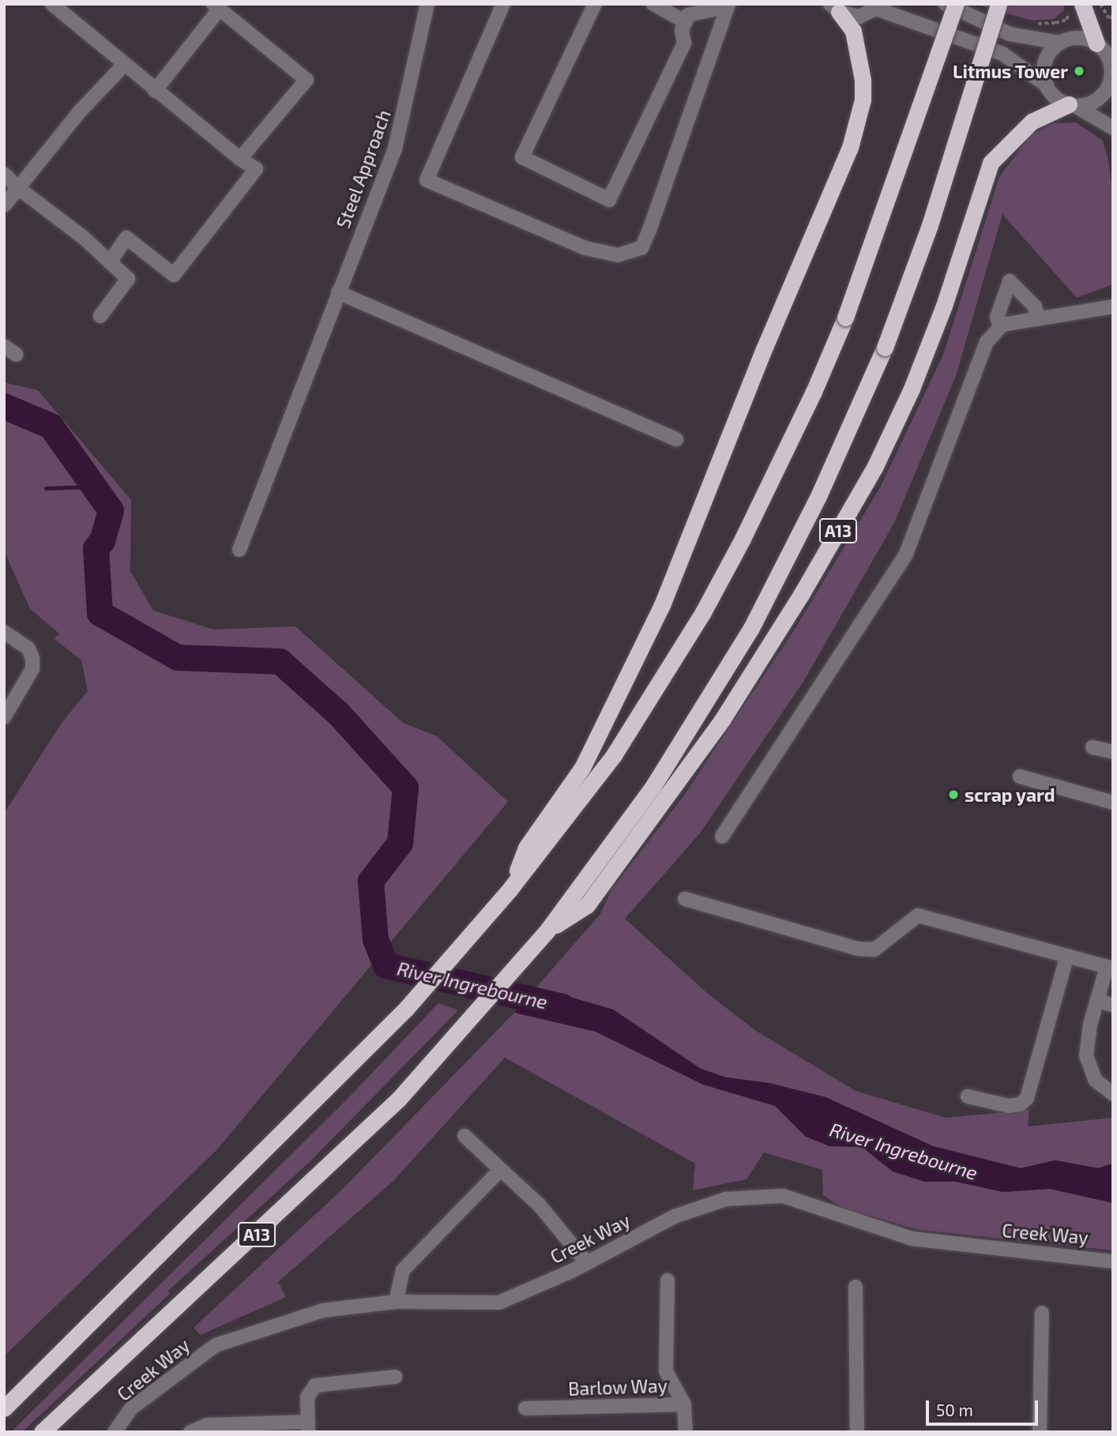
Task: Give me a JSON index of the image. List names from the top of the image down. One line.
{"streets":{"highway":["A13"],"street":["Steel Approach","Creek Way","Barlow Way"]},"water":["River Ingrebourne"],"places":["Litmus Tower","scrap yard"],"scale_bar":"50 m"}
